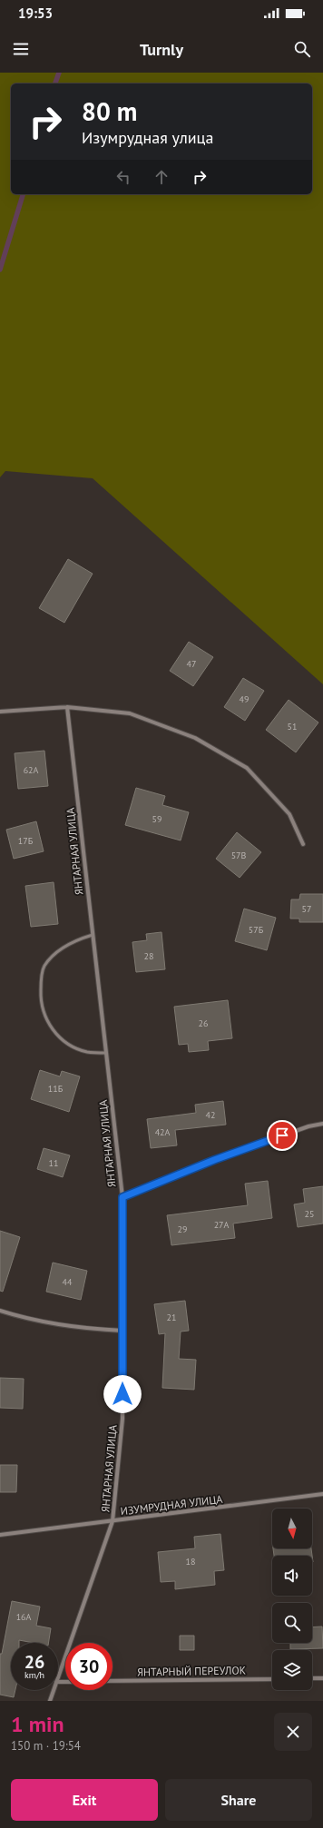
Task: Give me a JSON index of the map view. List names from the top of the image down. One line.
{"streets":{"street":["ЯНТАРНАЯ УЛИЦА","ИЗУМРУДНАЯ УЛИЦА","ЯНТАРНЫЙ ПЕРЕУЛОК"]},"crossings":[["ЯНТАРНАЯ УЛИЦА","ИЗУМРУДНАЯ УЛИЦА"]],"house_numbers":["47","49","51","62А","59","17Б","57В","57","57Б","28","26","11Б","42","42А","11","25","27А","29","44","21","18","16А"],"north":"bottom","page":{"status":"19:53","header":"Turnly","turn":["80 m","Изумрудная улица"],"speed":"26 km/h","limit":"30","heading":["1 min","150 m · 19:54"],"buttons":["Exit","Share"]}}
